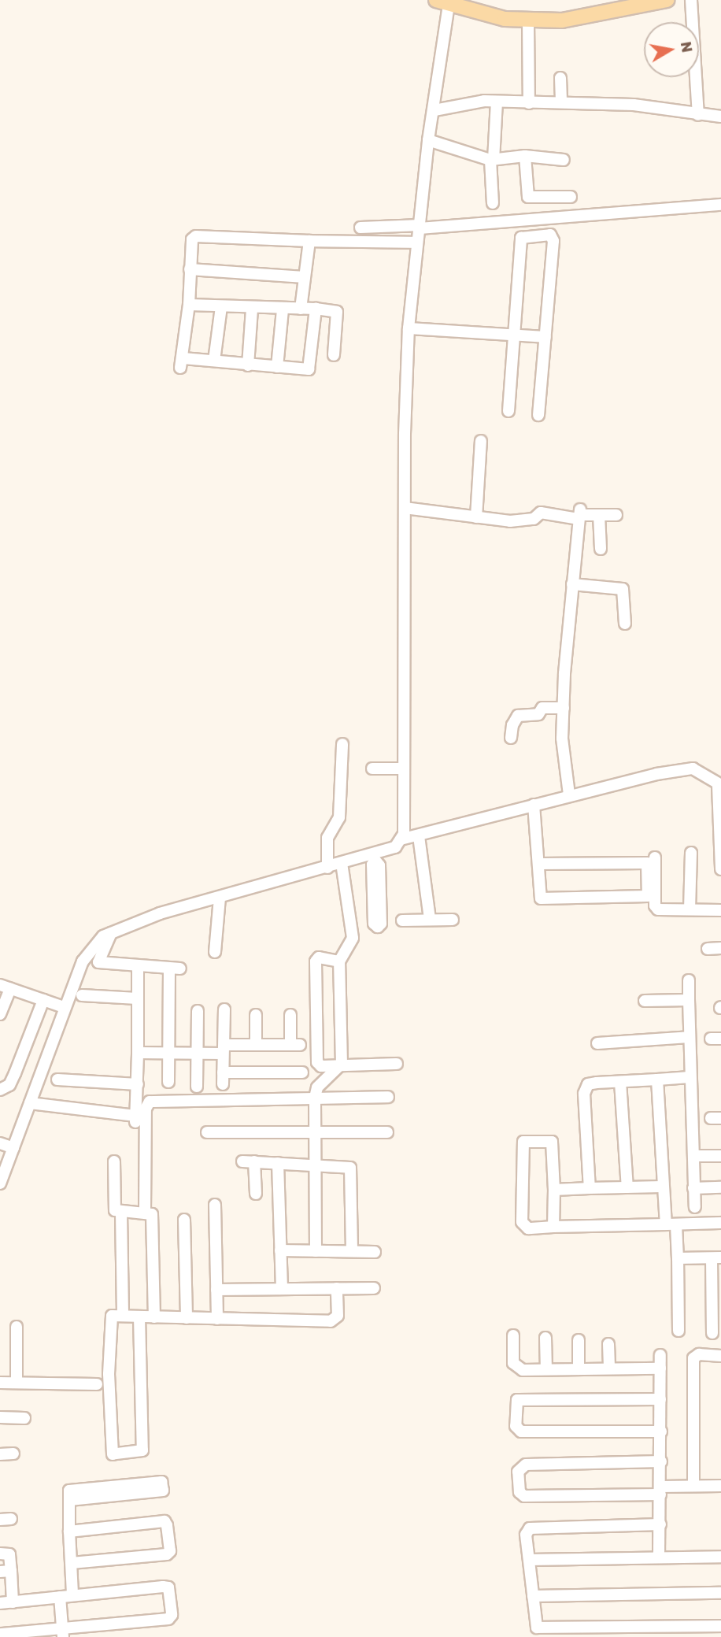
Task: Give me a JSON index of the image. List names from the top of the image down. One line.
{"north":"right"}
